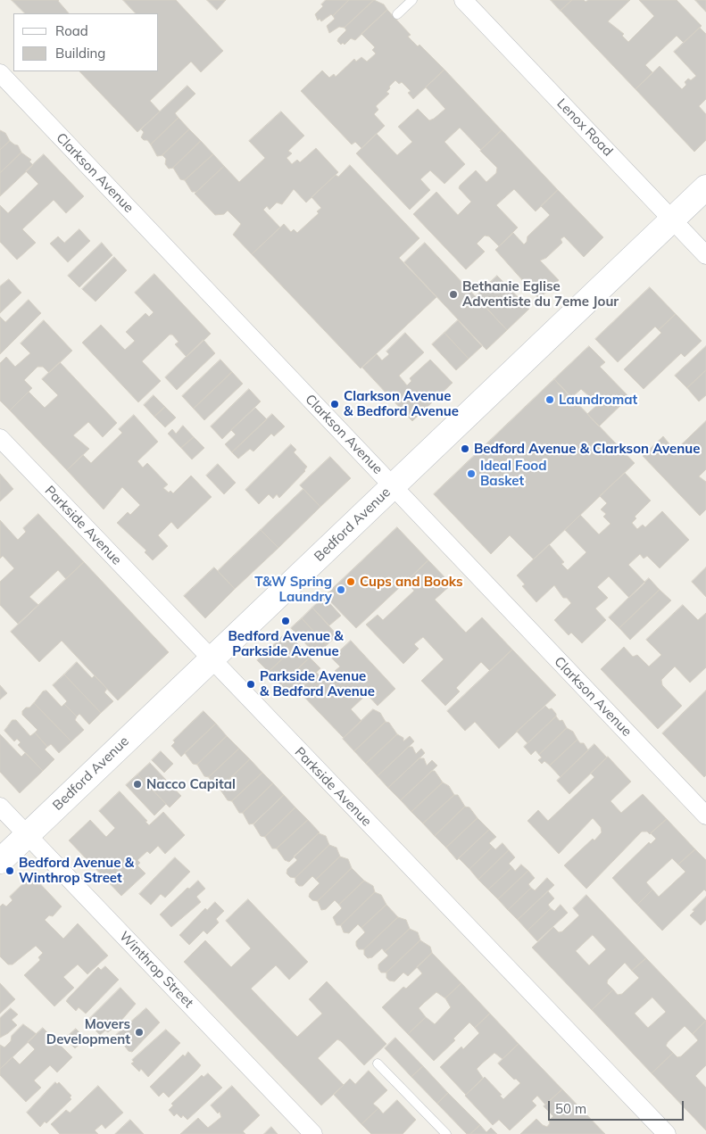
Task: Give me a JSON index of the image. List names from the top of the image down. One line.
{"streets":{"street":["Lenox Road","Clarkson Avenue","Bedford Avenue","Parkside Avenue","Winthrop Street"]},"crossings":[["Lenox Road","Bedford Avenue"],["Clarkson Avenue","Bedford Avenue"],["Bedford Avenue","Parkside Avenue"],["Bedford Avenue","Winthrop Street"]],"places":["Bethanie Eglise Adventiste du 7eme Jour","Laundromat","Clarkson Avenue & Bedford Avenue","Bedford Avenue & Clarkson Avenue","Ideal Food Basket","Cups and Books","T&W Spring Laundry","Bedford Avenue & Parkside Avenue","Parkside Avenue & Bedford Avenue","Nacco Capital","Bedford Avenue & Winthrop Street","Movers Development"],"legend":["Road","Building"],"scale_bar":"50 m"}
